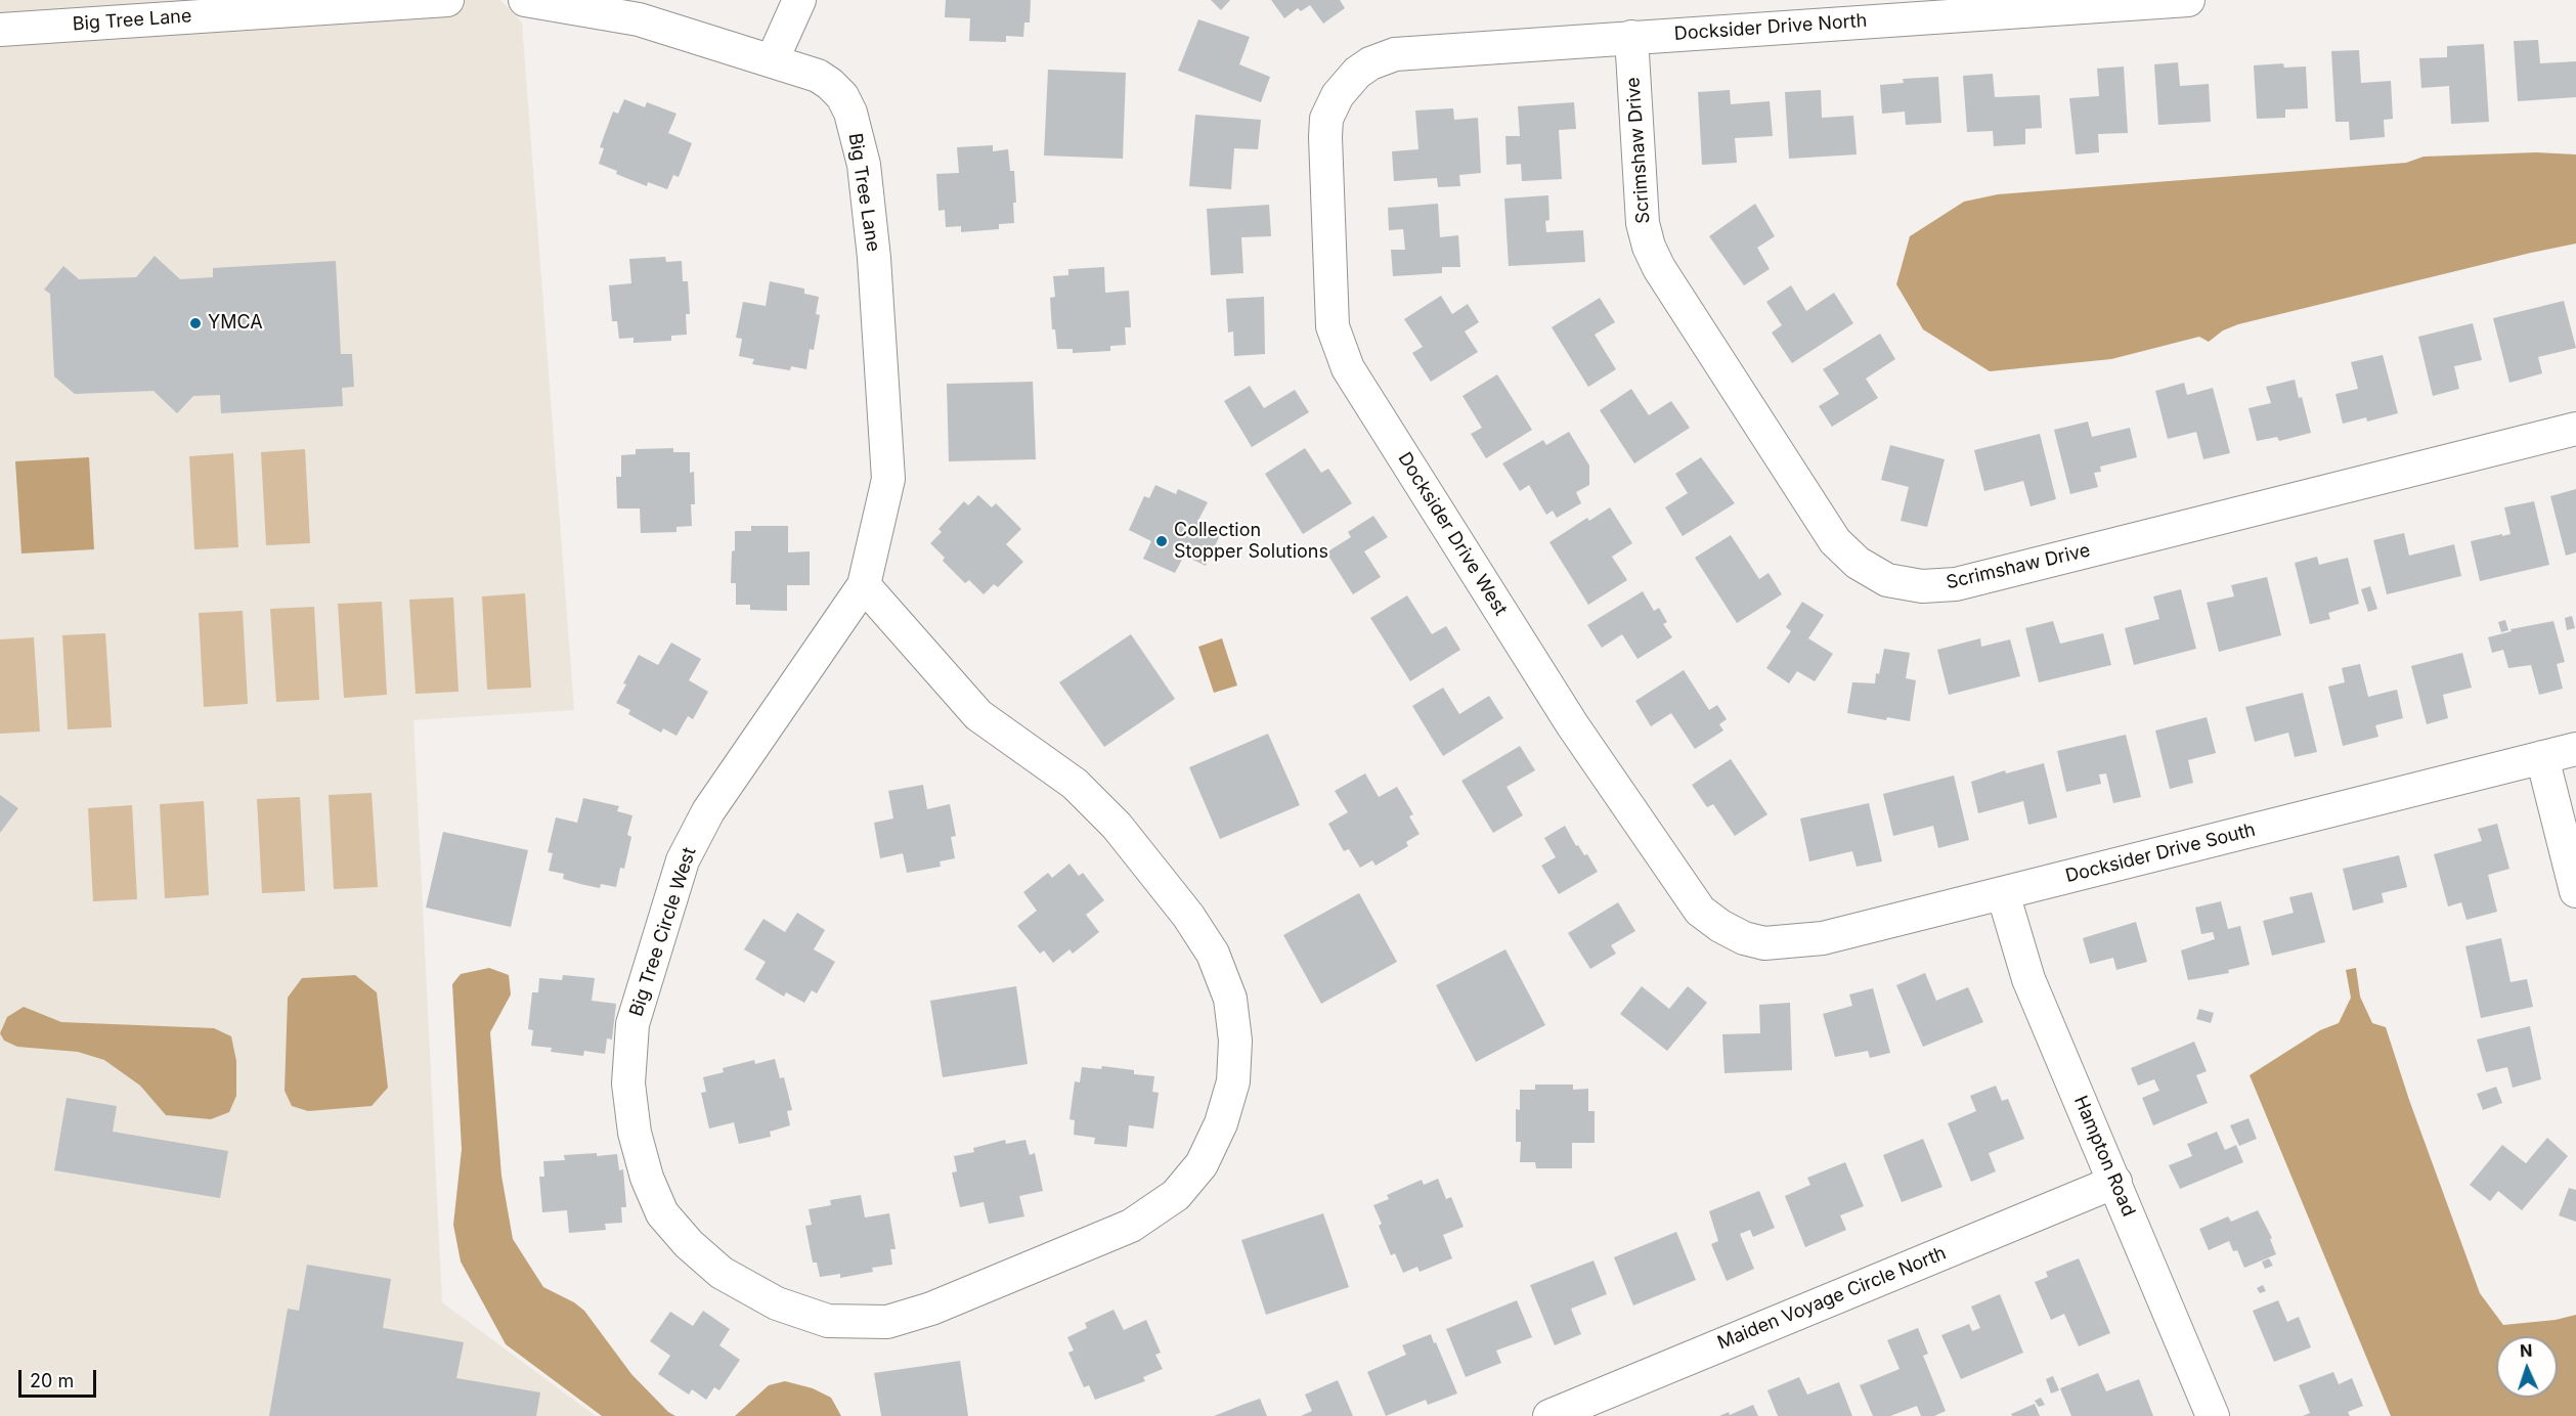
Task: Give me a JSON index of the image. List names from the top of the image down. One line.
{"streets":{"street":["Big Tree Lane","Docksider Drive North","Scrimshaw Drive","Docksider Drive West","Docksider Drive South","Big Tree Circle West","Hampton Road","Maiden Voyage Circle North"]},"crossings":[["Big Tree Lane","Big Tree Circle West"],["Docksider Drive North","Scrimshaw Drive"],["Docksider Drive North","Docksider Drive West"],["Docksider Drive West","Docksider Drive South"],["Docksider Drive South","Hampton Road"],["Hampton Road","Maiden Voyage Circle North"]],"places":["YMCA","Collection Stopper Solutions"],"scale_bar":"20 m","north":"top"}
